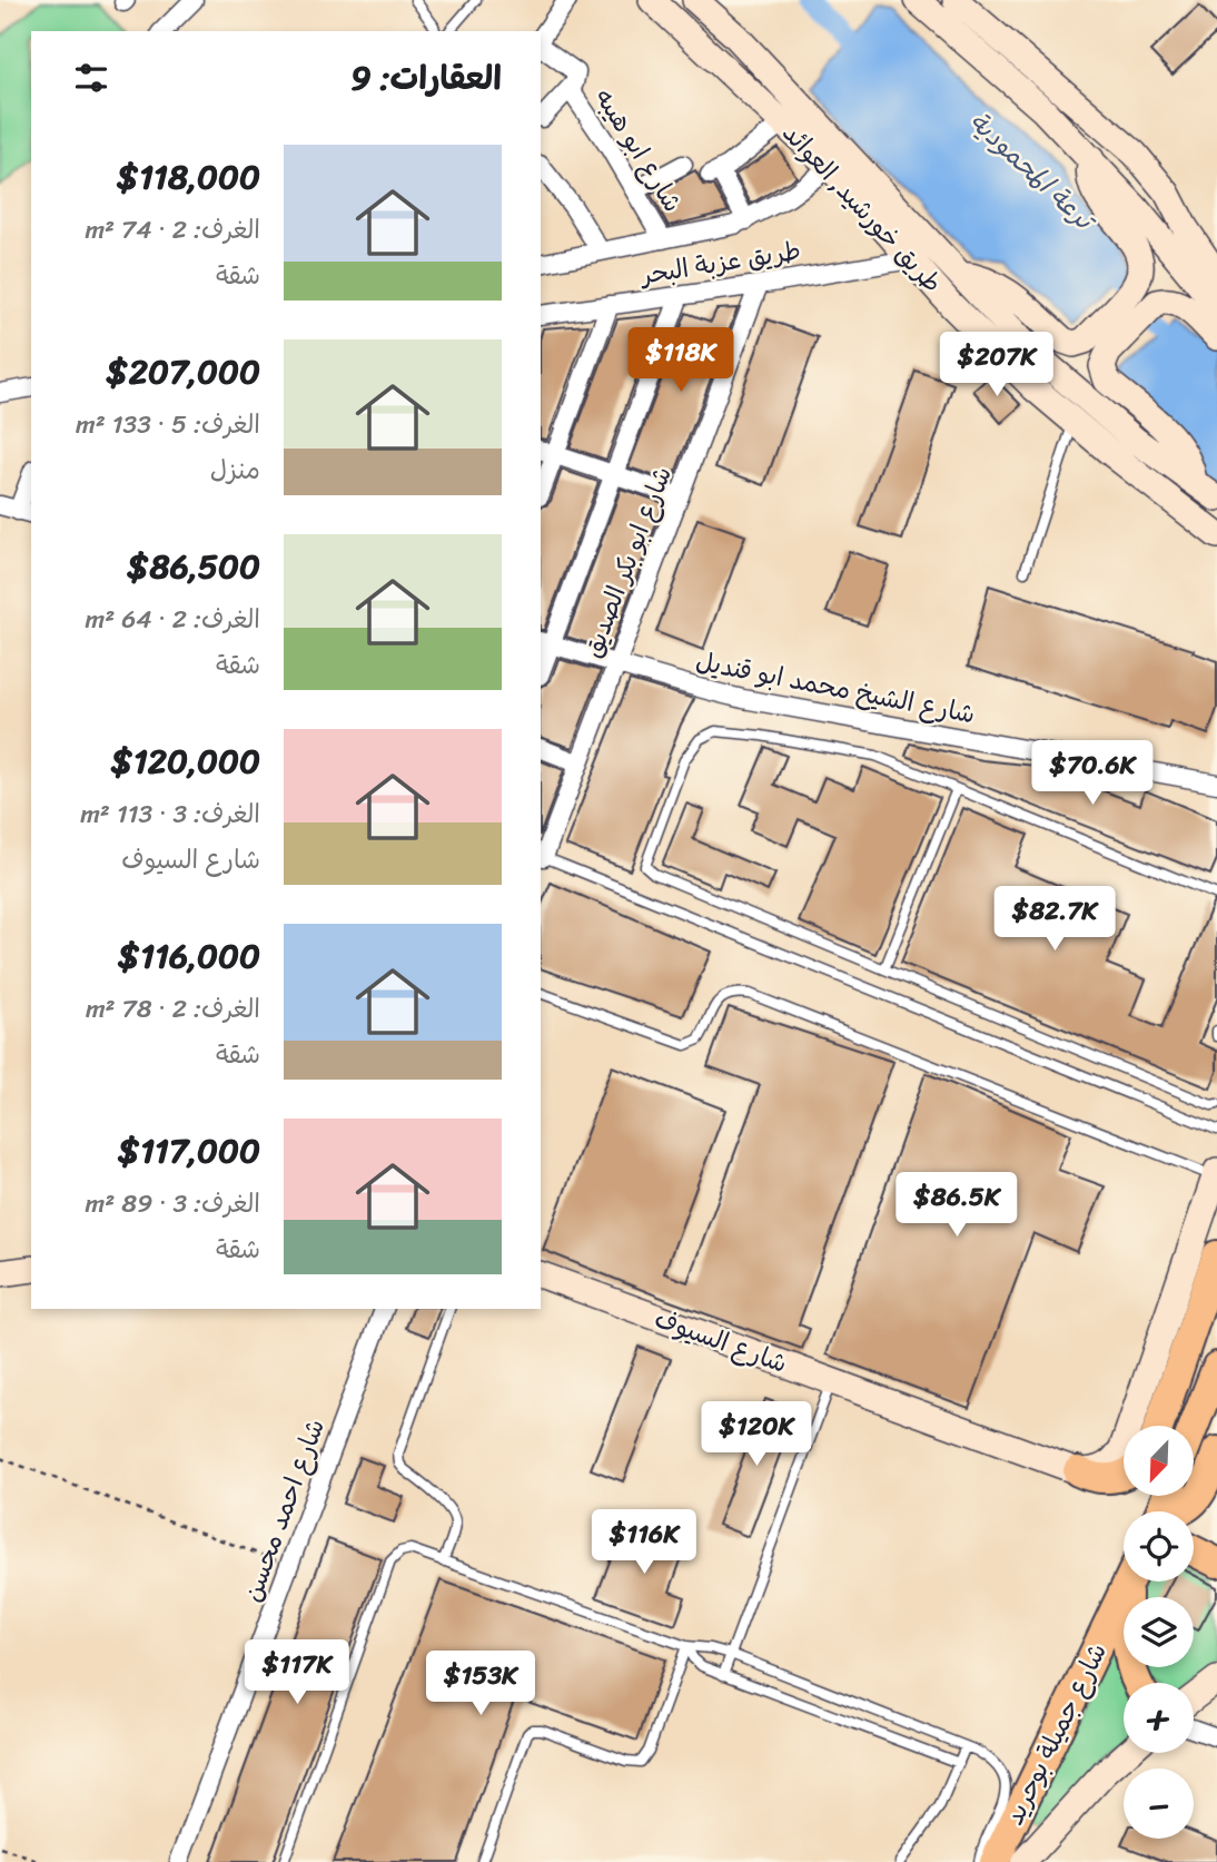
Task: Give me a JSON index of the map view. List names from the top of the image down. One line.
{"streets":{"main road":["طريق خورشيد, العوائد","شارع السيوف","شارع جميلة بوحريد"],"street":["شارع ابو هيبه","طريق عزبة البحر","شارع ابو بكر الصديق","شارع الشيخ محمد ابو قنديل","شارع احمد محسن"]},"crossings":[["شارع ابو هيبه","طريق عزبة البحر"],["طريق خورشيد, العوائد","طريق عزبة البحر"],["طريق عزبة البحر","شارع ابو بكر الصديق"],["شارع ابو بكر الصديق","شارع الشيخ محمد ابو قنديل"]],"water":["ترعة المحمودية"],"north":"bottom left","page":{"heading":"العقارات: 9","list":[{"name":"$118,000","note":"الغرف: 2 · 74 m² · شقة"},{"name":"$207,000","note":"الغرف: 5 · 133 m² · منزل"},{"name":"$86,500","note":"الغرف: 2 · 64 m² · شقة"},{"name":"$120,000","note":"الغرف: 3 · 113 m² · شارع السيوف"},{"name":"$116,000","note":"الغرف: 2 · 78 m² · شقة"},{"name":"$117,000","note":"الغرف: 3 · 89 m² · شقة"}],"price":["$118K","$207K","$70.6K","$82.7K","$86.5K","$120K","$116K","$117K","$153K"],"map_buttons":["+","−"]}}
